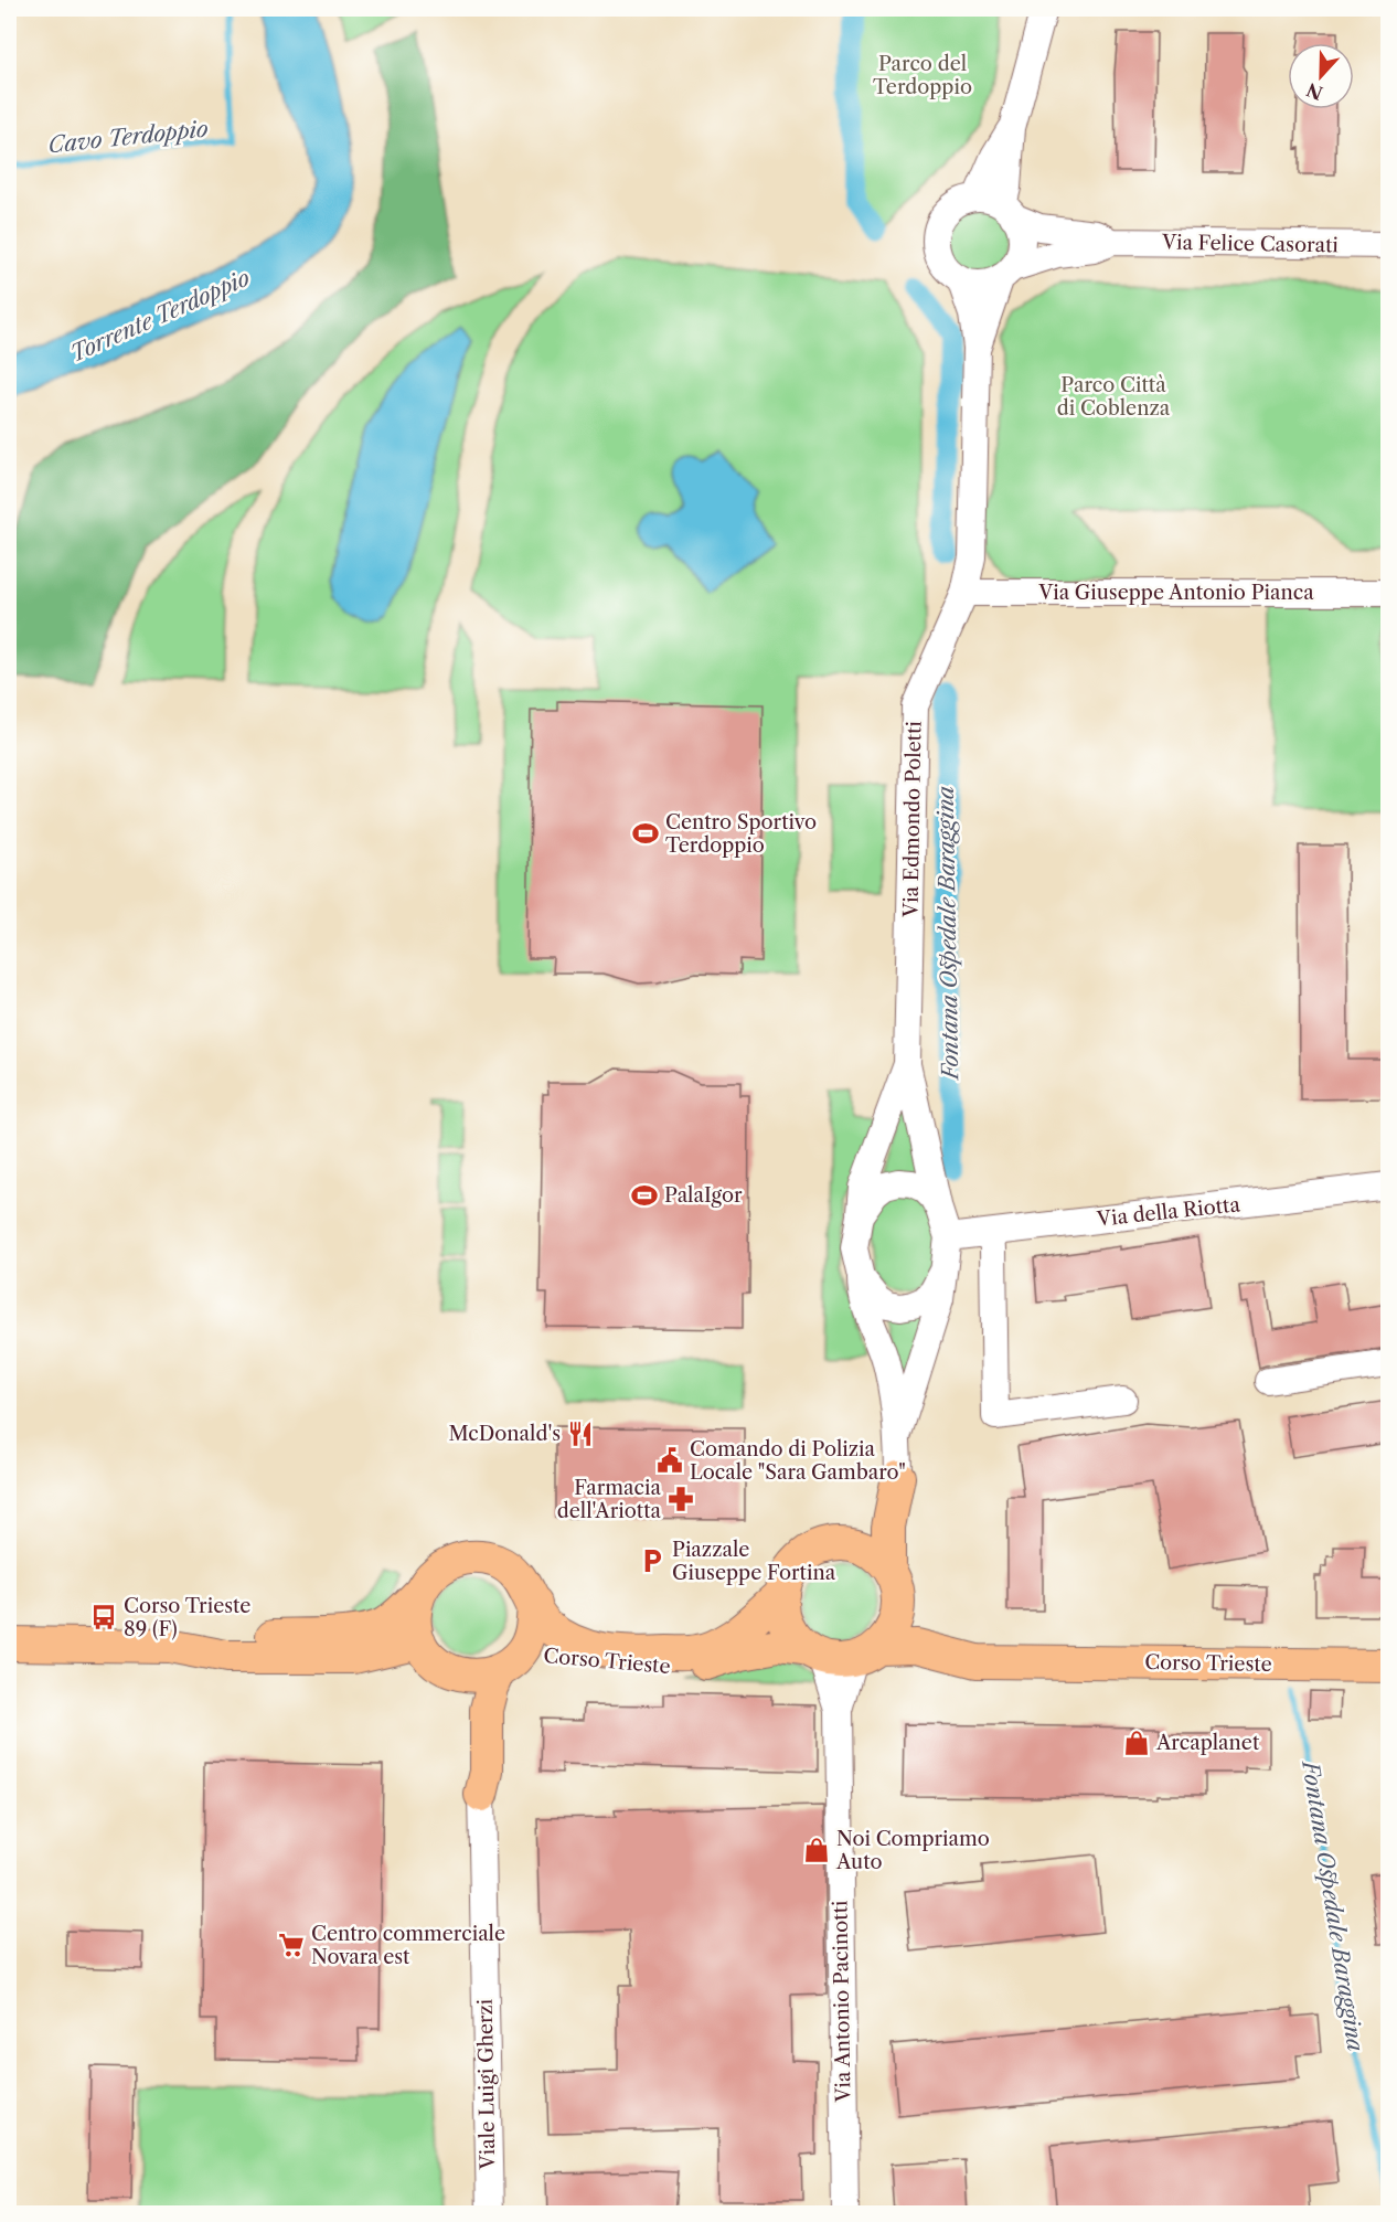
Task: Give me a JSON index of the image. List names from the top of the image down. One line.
{"streets":{"main road":["Corso Trieste"],"street":["Via Felice Casorati","Via Giuseppe Antonio Pianca","Via Edmondo Poletti","Via della Riotta","Via Antonio Pacinotti","Viale Luigi Gherzi"]},"crossings":[["Via Giuseppe Antonio Pianca","Via Edmondo Poletti"],["Via Edmondo Poletti","Via della Riotta"],["Corso Trieste","Via Antonio Pacinotti"]],"water":["Cavo Terdoppio","Torrente Terdoppio","Fontana Ospedale Baraggina"],"parks":["Parco del Terdoppio","Parco Città di Coblenza"],"places":{"sports":["Centro Sportivo Terdoppio","PalaIgor"],"restaurant":["McDonald's"],"public building":["Comando di Polizia Locale \"Sara Gambaro\""],"pharmacy":["Farmacia dell'Ariotta"],"parking":["Piazzale Giuseppe Fortina"],"bus stop":["Corso Trieste 89 (F)"],"shop":["Arcaplanet","Noi Compriamo Auto"],"supermarket":["Centro commerciale Novara est"]},"north":"bottom"}
